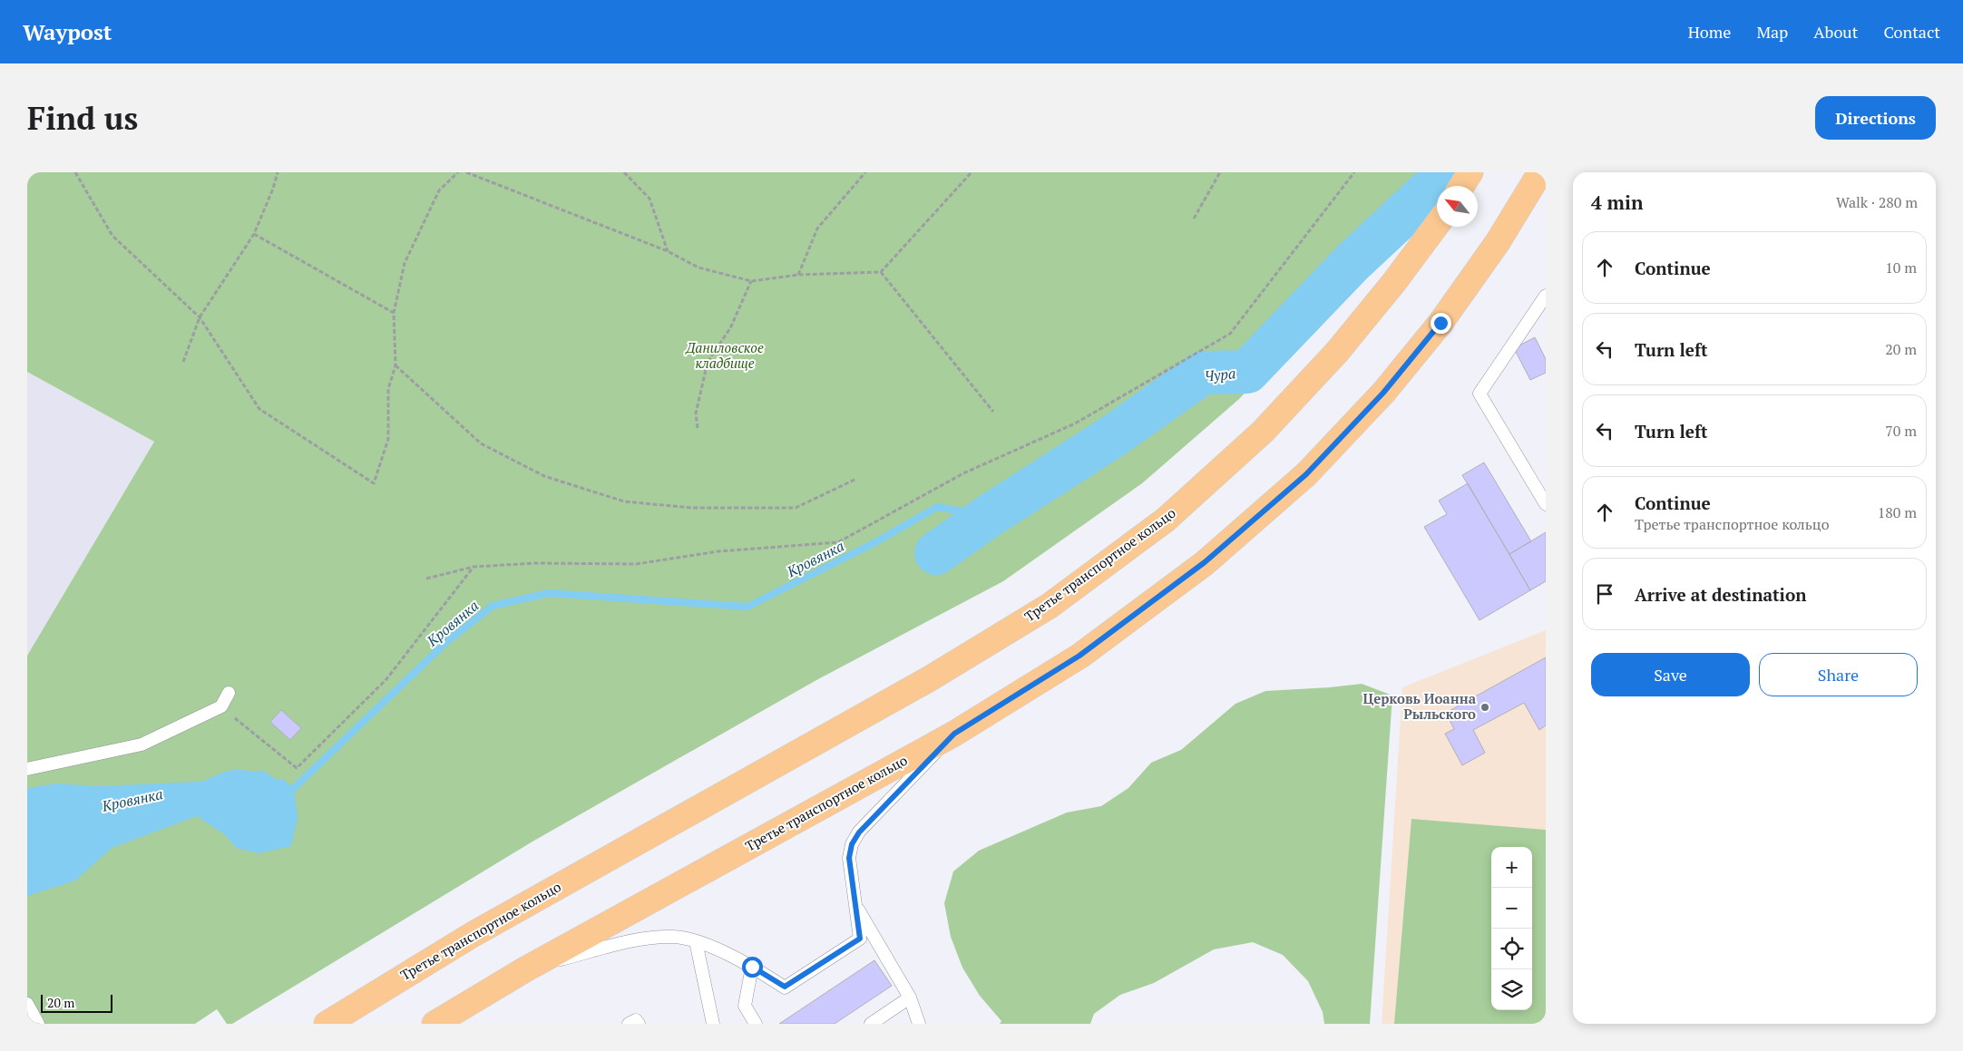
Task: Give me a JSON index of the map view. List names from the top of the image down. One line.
{"streets":{"main road":["Третье транспортное кольцо"]},"water":["Чура","Кровянка"],"parks":["Даниловское кладбище"],"places":["Церковь Иоанна Рыльского"],"scale_bar":"20 m","north":"top left","page":{"header":"Waypost","nav":["Home","Map","About","Contact"],"buttons":["Directions",["Save","Share"]],"title":"Find us","heading":["4 min","Walk · 280 m"],"list":[["Continue","10 m"],["Turn left","20 m"],["Turn left","70 m"],["Continue","Третье транспортное кольцо","180 m"],"Arrive at destination"],"map_buttons":["+","−"],"scale":"20 m"}}
